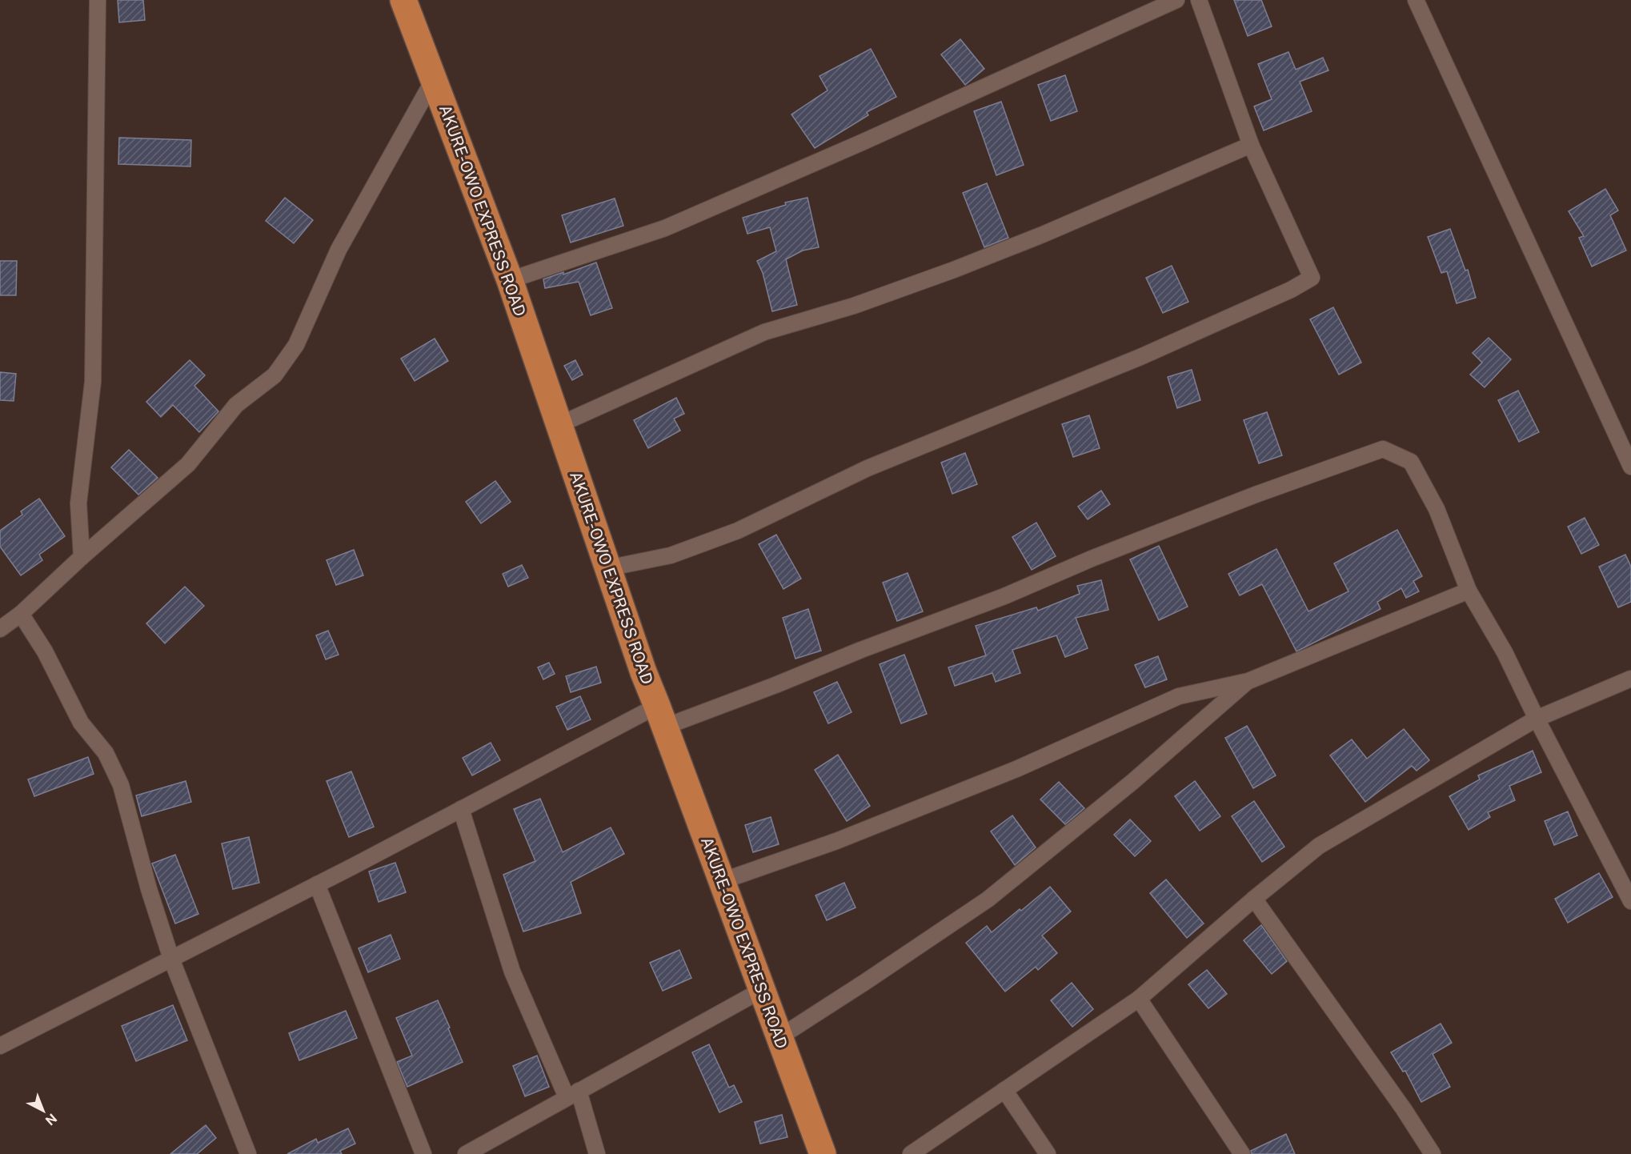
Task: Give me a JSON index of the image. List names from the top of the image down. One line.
{"streets":{"highway":["AKURE-OWO EXPRESS ROAD"]},"north":"bottom right"}
